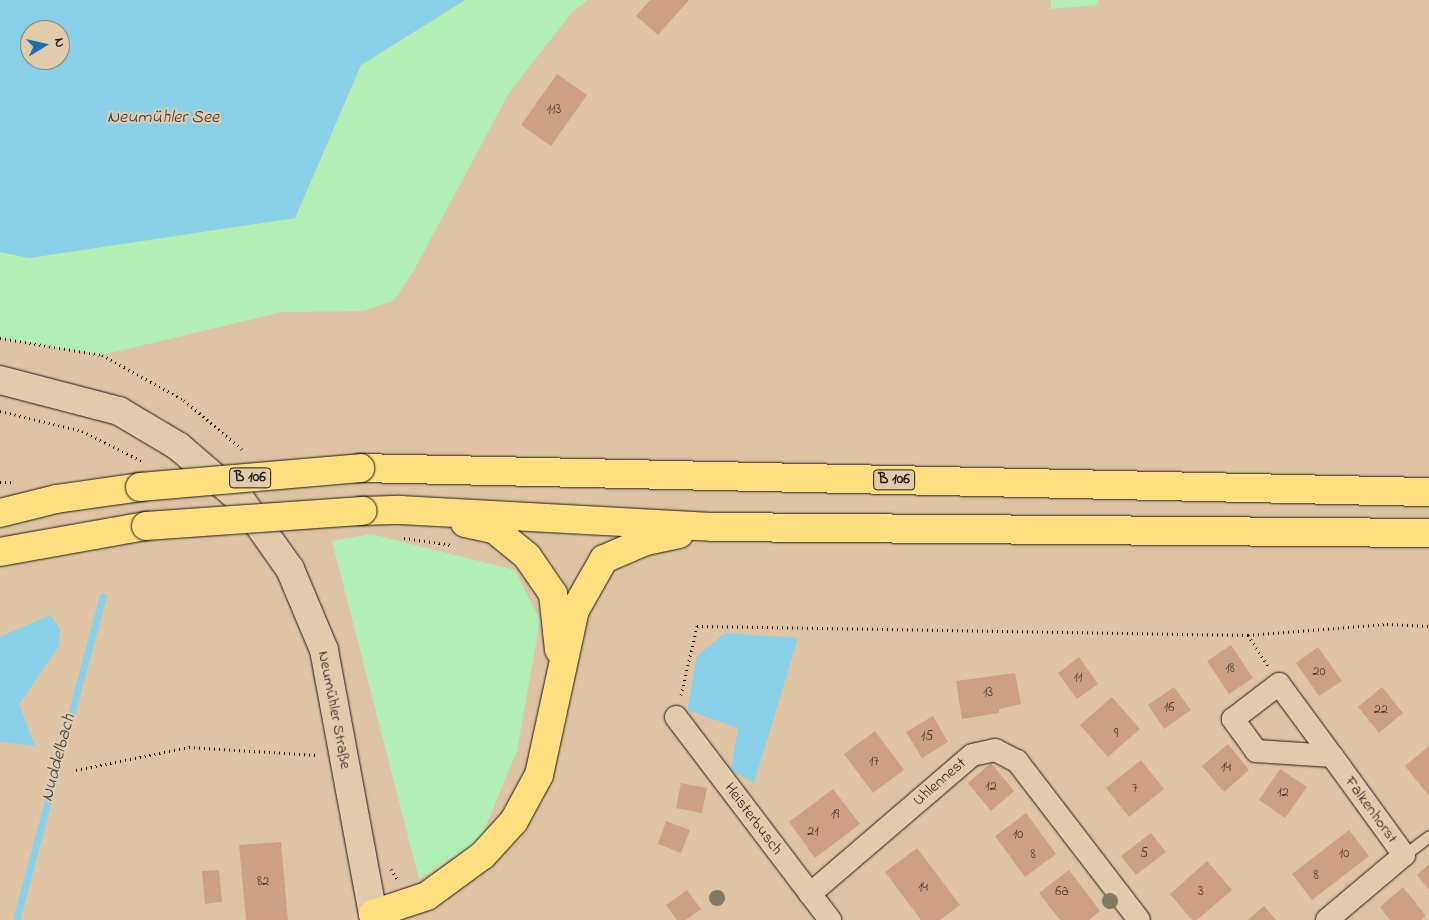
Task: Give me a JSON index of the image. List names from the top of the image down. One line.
{"streets":{"highway":["B 106"],"main road":["Neumühler Straße"],"street":["Uhlennest","Falkenhorst","Heisterbusch"]},"crossings":[["Uhlennest","Heisterbusch"]],"water":["Neumühler See","Nuddelbach"],"house_numbers":["113","18","20","11","13","16","22","9","15","17","14","12","7","12","19","21","10","5","10","8","8","82","14","6a","3"],"north":"right"}
